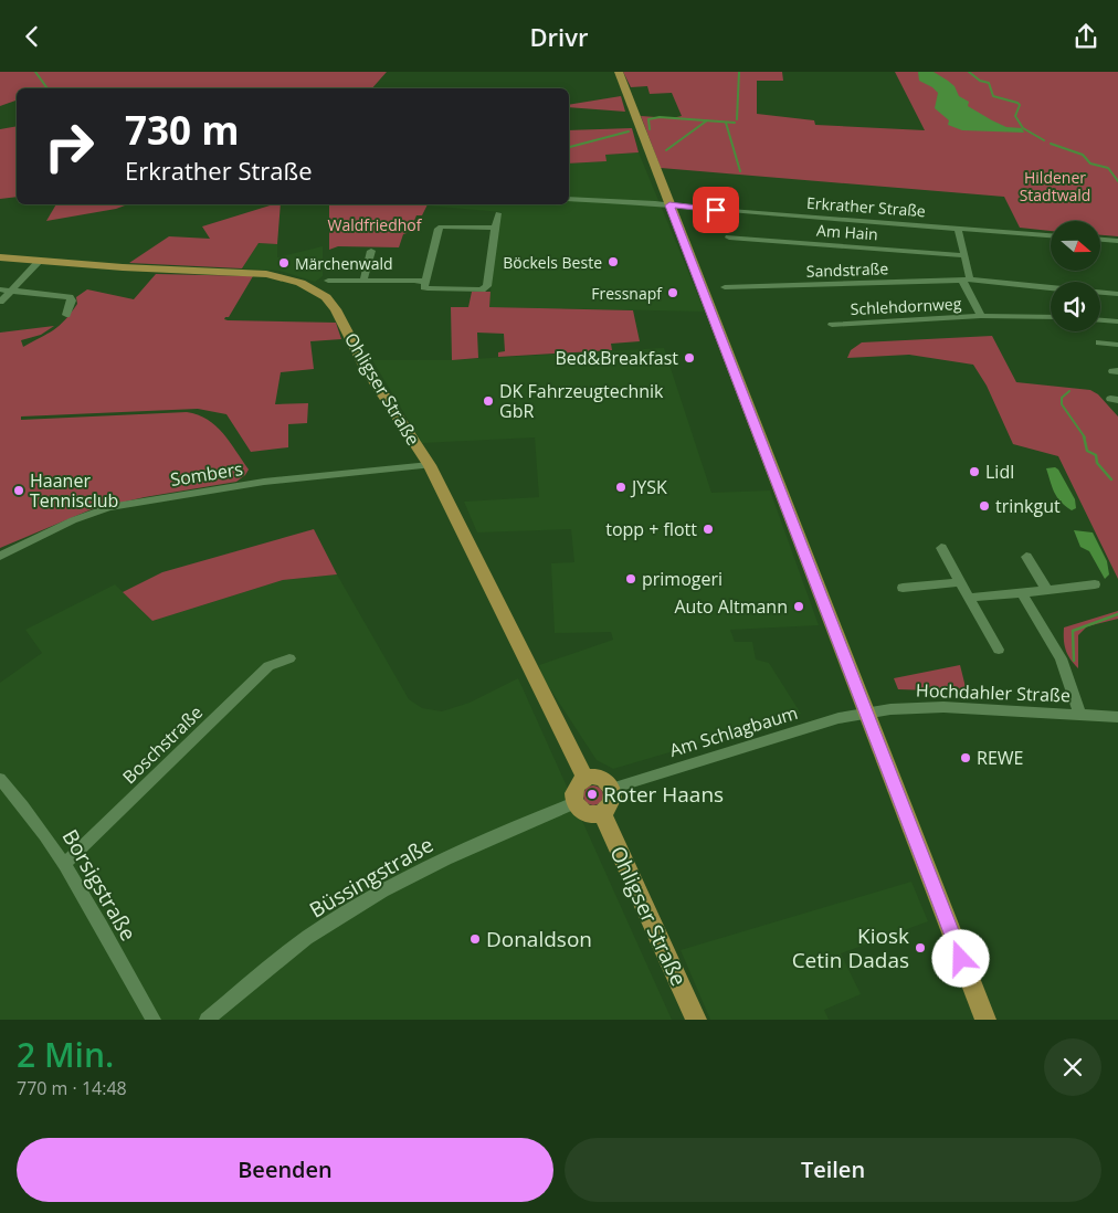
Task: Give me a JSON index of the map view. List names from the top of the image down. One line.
{"streets":{"main road":["Ohligser Straße"],"street":["Erkrather Straße","Am Hain","Sandstraße","Schlehdornweg","Sombers","Hochdahler Straße","Am Schlagbaum","Boschstraße","Büssingstraße","Borsigstraße"]},"crossings":[["Erkrather Straße","Schlehdornweg"],["Am Hain","Schlehdornweg"],["Sandstraße","Schlehdornweg"],["Ohligser Straße","Sombers"],["Ohligser Straße","Am Schlagbaum"],["Ohligser Straße","Büssingstraße"],["Hochdahler Straße","Am Schlagbaum"],["Am Schlagbaum","Büssingstraße"],["Boschstraße","Borsigstraße"]],"parks":["Hildener Stadtwald","Waldfriedhof"],"places":["Böckels Beste","Märchenwald","Fressnapf","Bed&Breakfast","DK Fahrzeugtechnik GbR","Lidl","JYSK","Haaner Tennisclub","trinkgut","topp + flott","primogeri","Auto Altmann","REWE","Roter Haans","Donaldson","Kiosk Cetin Dadas"],"north":"right","page":{"header":"Drivr","turn":["730 m","Erkrather Straße"],"heading":["2 Min.","770 m · 14:48"],"buttons":["Beenden","Teilen"]}}
